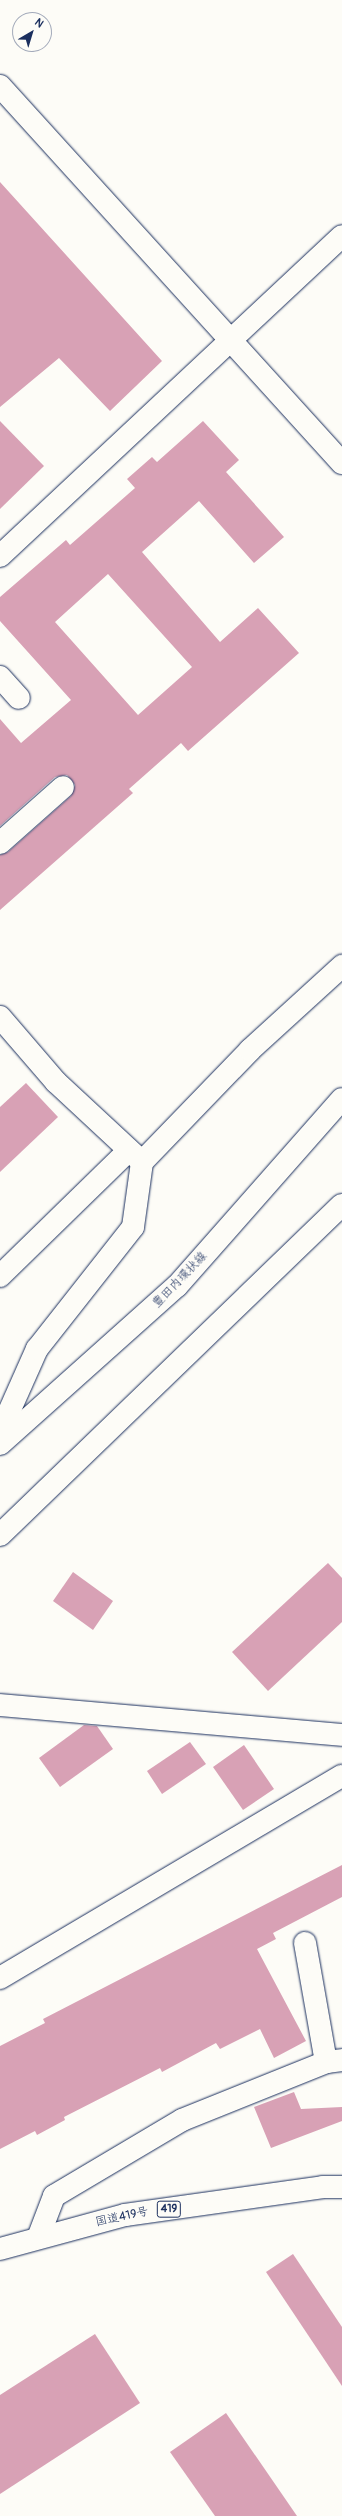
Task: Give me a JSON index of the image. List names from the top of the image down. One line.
{"streets":{"main road":["豊田内環状線","419","国道419号"]},"north":"top right"}
